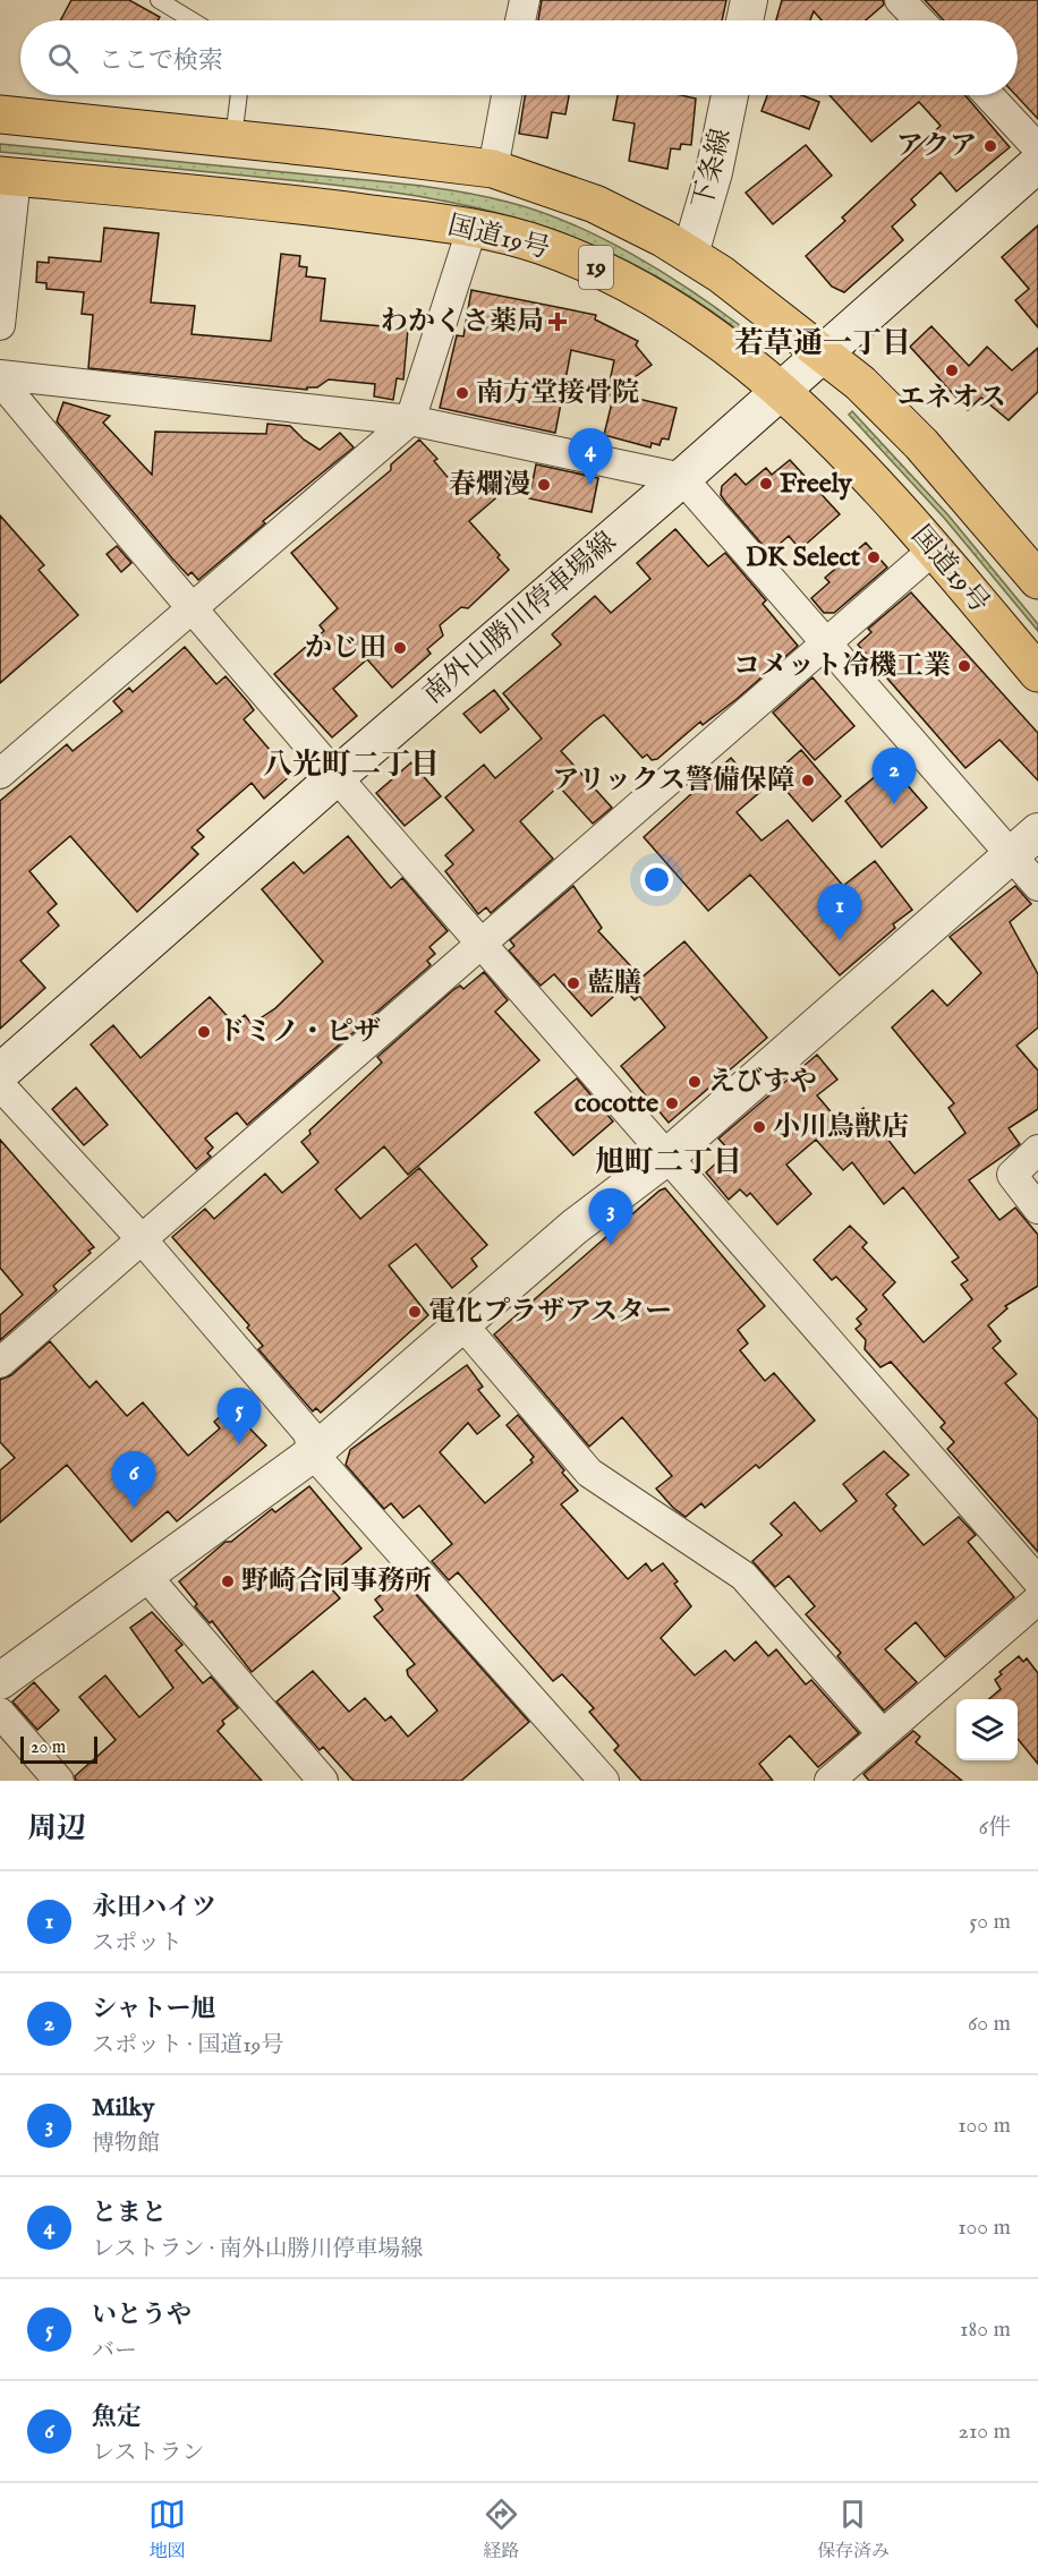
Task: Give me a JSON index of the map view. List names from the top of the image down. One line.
{"streets":{"highway":["国道19号","19"],"main road":["南外山勝川停車場線"],"street":["下条線"]},"crossings":[["下条線","19"],["国道19号","南外山勝川停車場線"],["19","南外山勝川停車場線"]],"districts":["若草通一丁目","八光町二丁目","旭町二丁目"],"places":{"other":["アクア","エネオス","南方堂接骨院","Freely","春爛漫","DK Select","かじ田","コメット冷機工業","アリックス警備保障","藍膳","ドミノ・ピザ","えびすや","cocotte","小川鳥獣店","電化プラザアスター","野崎合同事務所"],"health":["わかくさ薬局"]},"scale_bar":"20 m","page":{"search":"ここで検索","pins":["4","2","1","3","5","6"],"scale":"20 m","heading":["周辺","6件"],"list":[{"mark":"1","name":"永田ハイツ","note":"スポット","value":"50 m"},{"mark":"2","name":"シャトー旭","note":"スポット · 国道19号","value":"60 m"},{"mark":"3","name":"Milky","note":"博物館","value":"100 m"},{"mark":"4","name":"とまと","note":"レストラン · 南外山勝川停車場線","value":"100 m"},{"mark":"5","name":"いとうや","note":"バー","value":"180 m"},{"mark":"6","name":"魚定","note":"レストラン","value":"210 m"}],"nav":["地図","経路","保存済み"]}}
